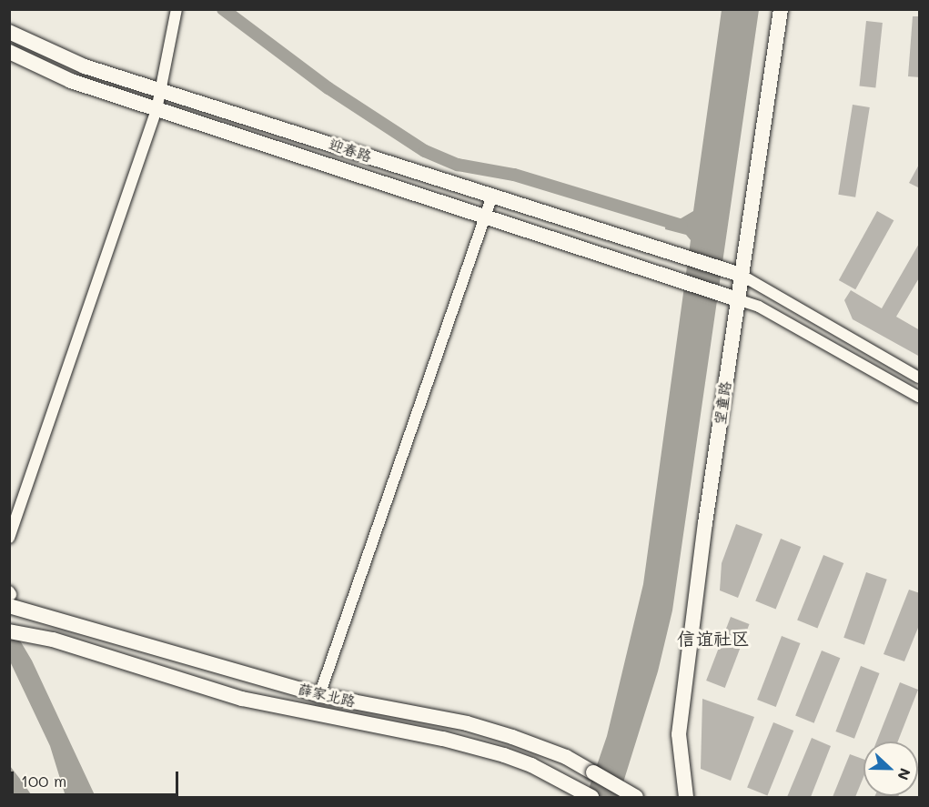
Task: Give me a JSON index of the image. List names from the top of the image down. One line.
{"streets":{"main road":["迎春路","望童路","薛家北路"]},"crossings":[["迎春路","望童路"]],"districts":["信谊社区"],"scale_bar":"100 m","north":"right"}
